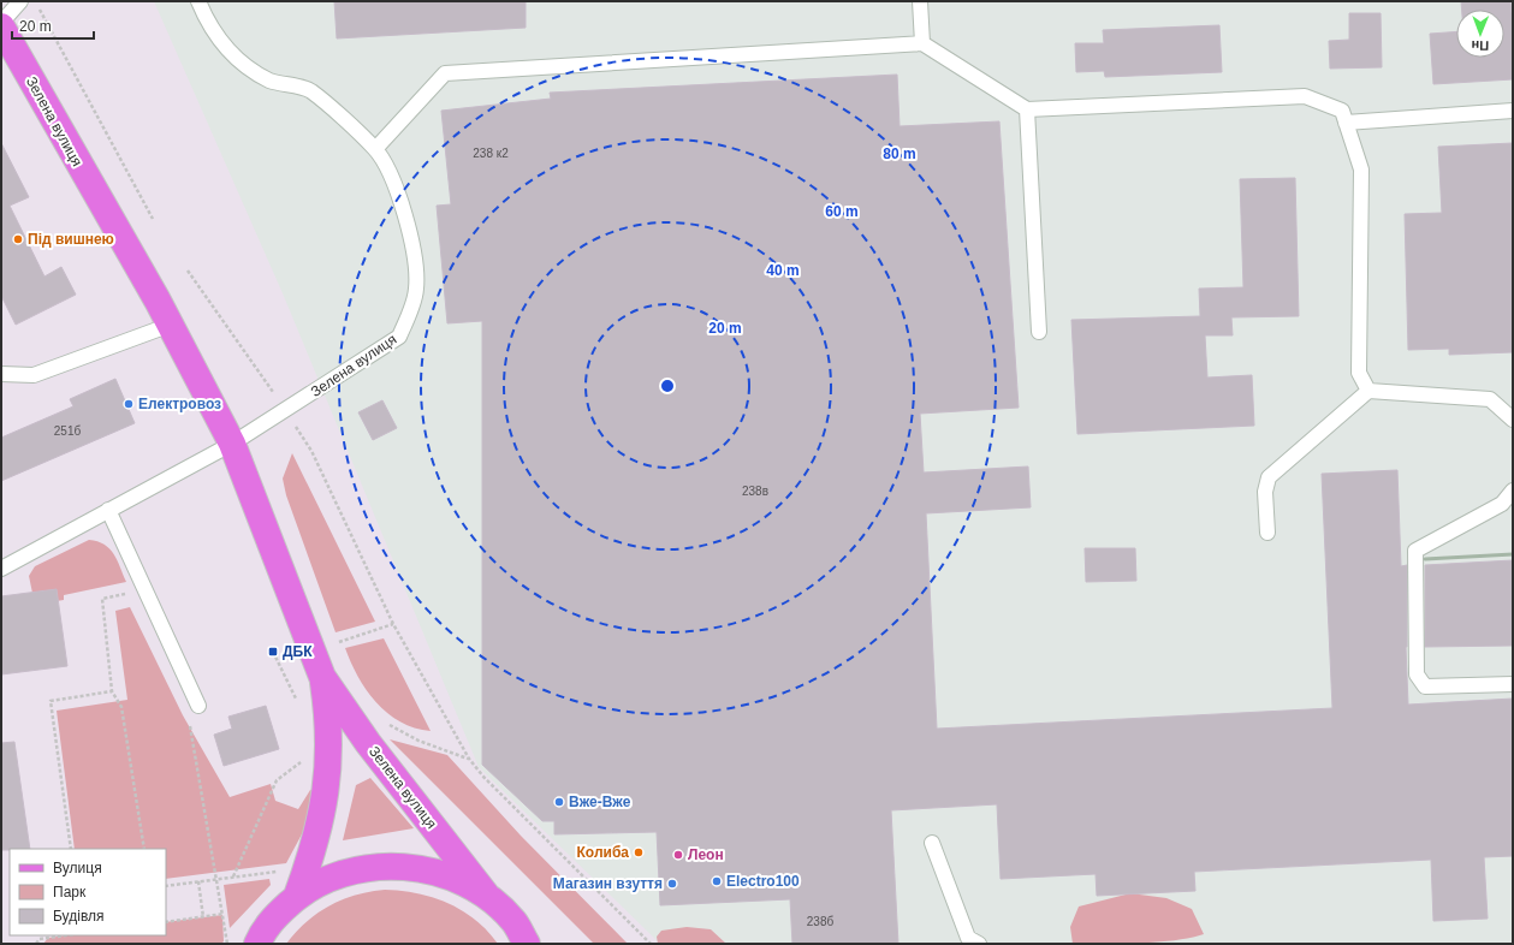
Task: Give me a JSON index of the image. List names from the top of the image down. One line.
{"streets":{"main road":["Зелена вулиця"]},"places":{"other":["Під вишнею","Електровоз","Вже-Вже","Колиба","Леон","Electro100","Магазин взуття"],"transit":["ДБК"]},"house_numbers":["238 к2","251б","238в","238б"],"legend":["Вулиця","Парк","Будівля"],"scale_bar":"20 m","north":"bottom","rings":["80 m","60 m","40 m","20 m"]}
